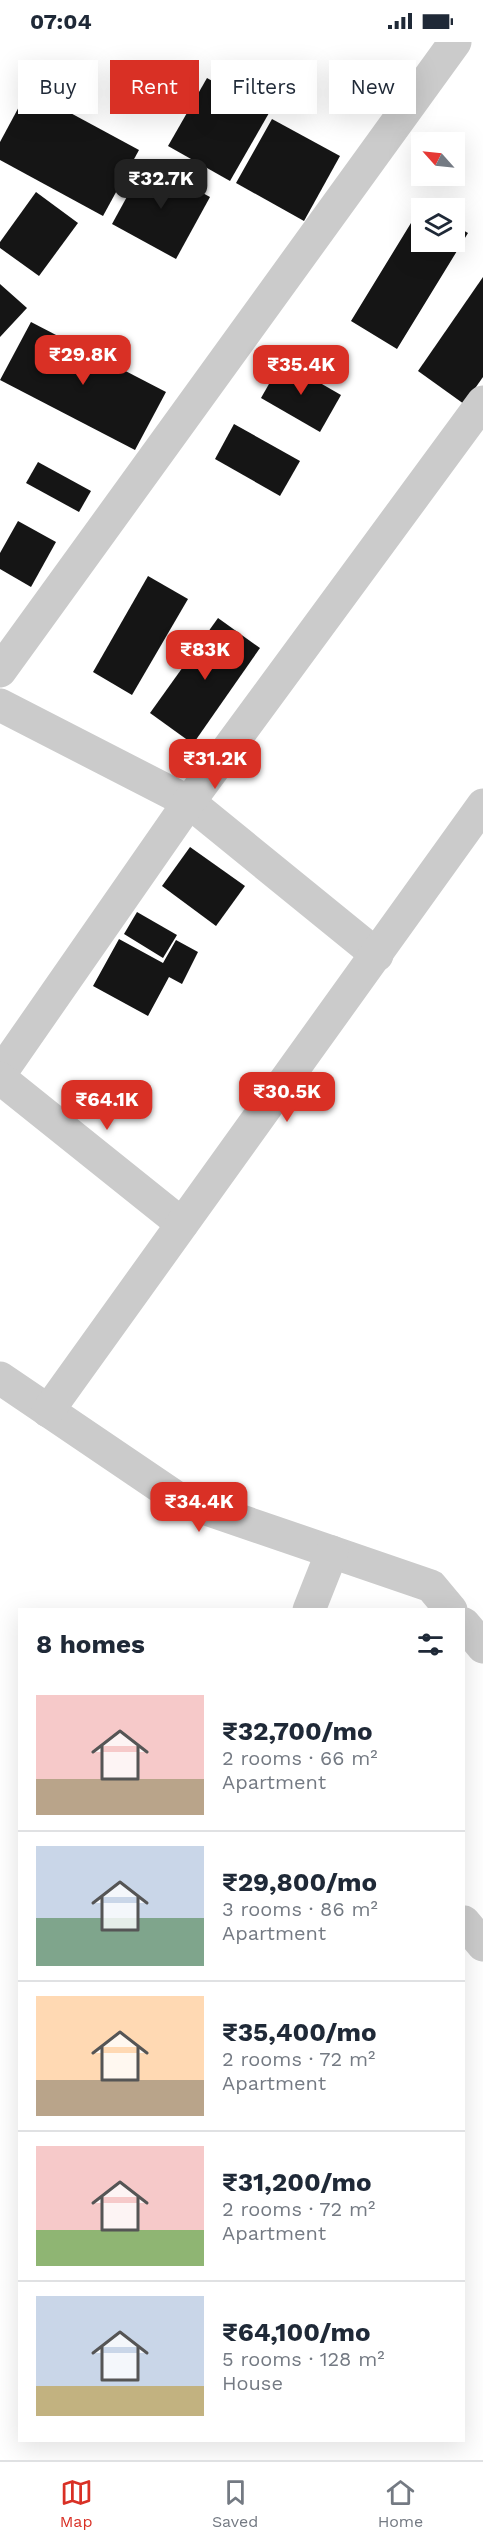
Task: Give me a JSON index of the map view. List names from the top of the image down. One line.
{"north":"top left","page":{"status":"07:04","chip":["Buy","Rent","Filters","New"],"price":["₹32.7K","₹29.8K","₹35.4K","₹83K","₹31.2K","₹30.5K","₹64.1K","₹34.4K"],"heading":"8 homes","list":[{"name":"₹32,700/mo","note":"2 rooms · 66 m² · Apartment"},{"name":"₹29,800/mo","note":"3 rooms · 86 m² · Apartment"},{"name":"₹35,400/mo","note":"2 rooms · 72 m² · Apartment"},{"name":"₹31,200/mo","note":"2 rooms · 72 m² · Apartment"},{"name":"₹64,100/mo","note":"5 rooms · 128 m² · House"}],"tabs":["Map","Saved","Home"]}}
